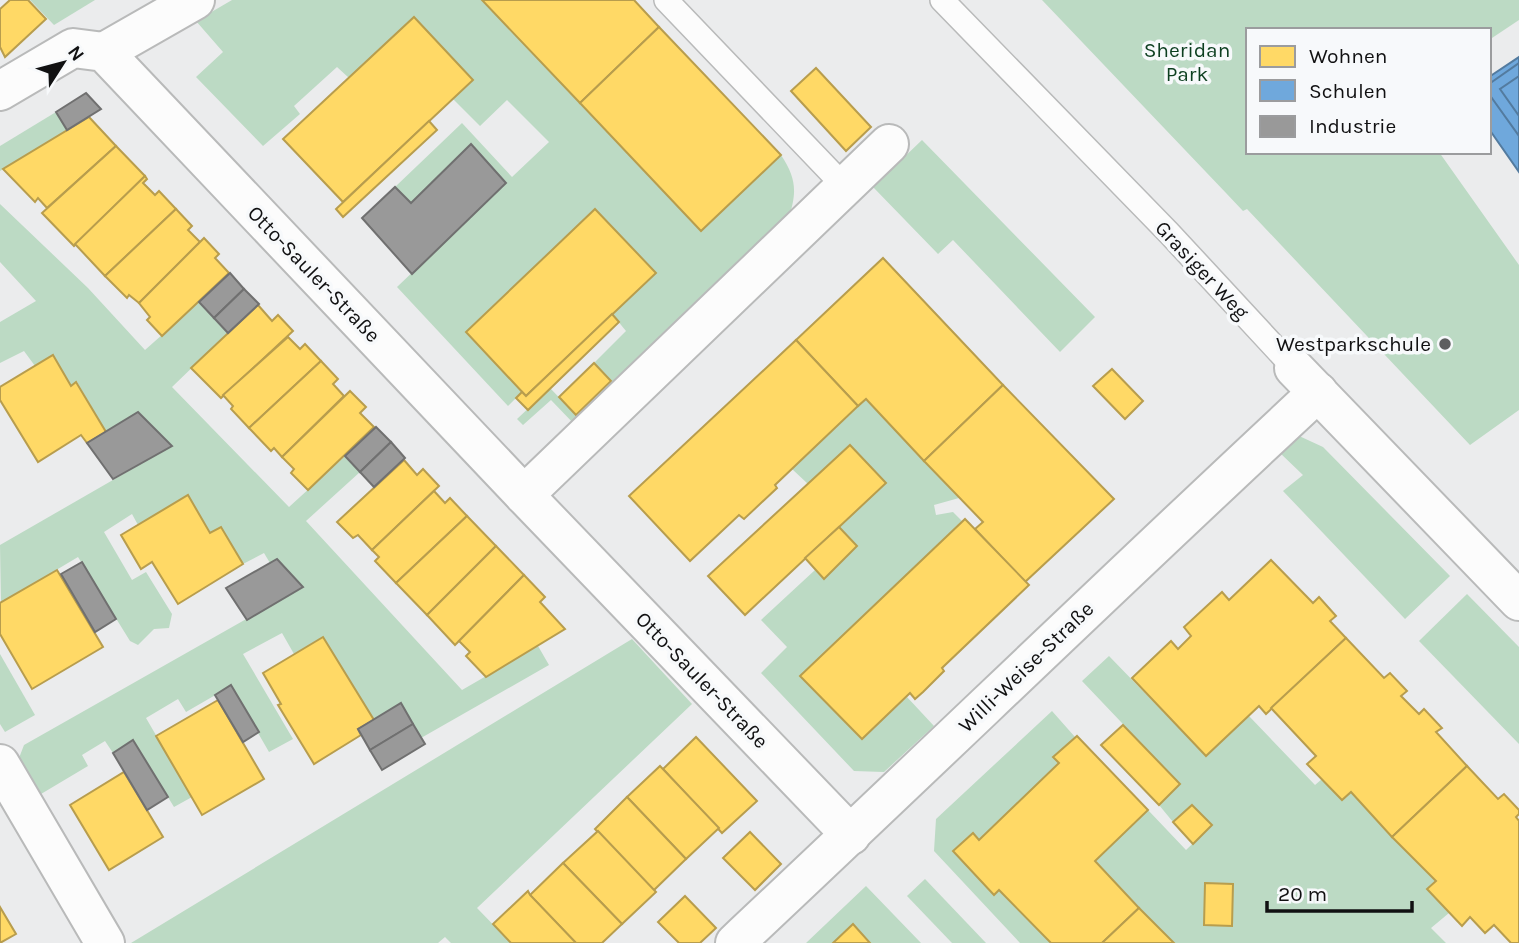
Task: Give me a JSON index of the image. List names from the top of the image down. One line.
{"streets":{"street":["Grasiger Weg","Otto-Sauler-Straße","Willi-Weise-Straße"]},"crossings":[["Grasiger Weg","Willi-Weise-Straße"],["Otto-Sauler-Straße","Willi-Weise-Straße"]],"parks":["Sheridan Park"],"places":["Westparkschule"],"legend":["Wohnen","Schulen","Industrie"],"scale_bar":"20 m","north":"top right"}
